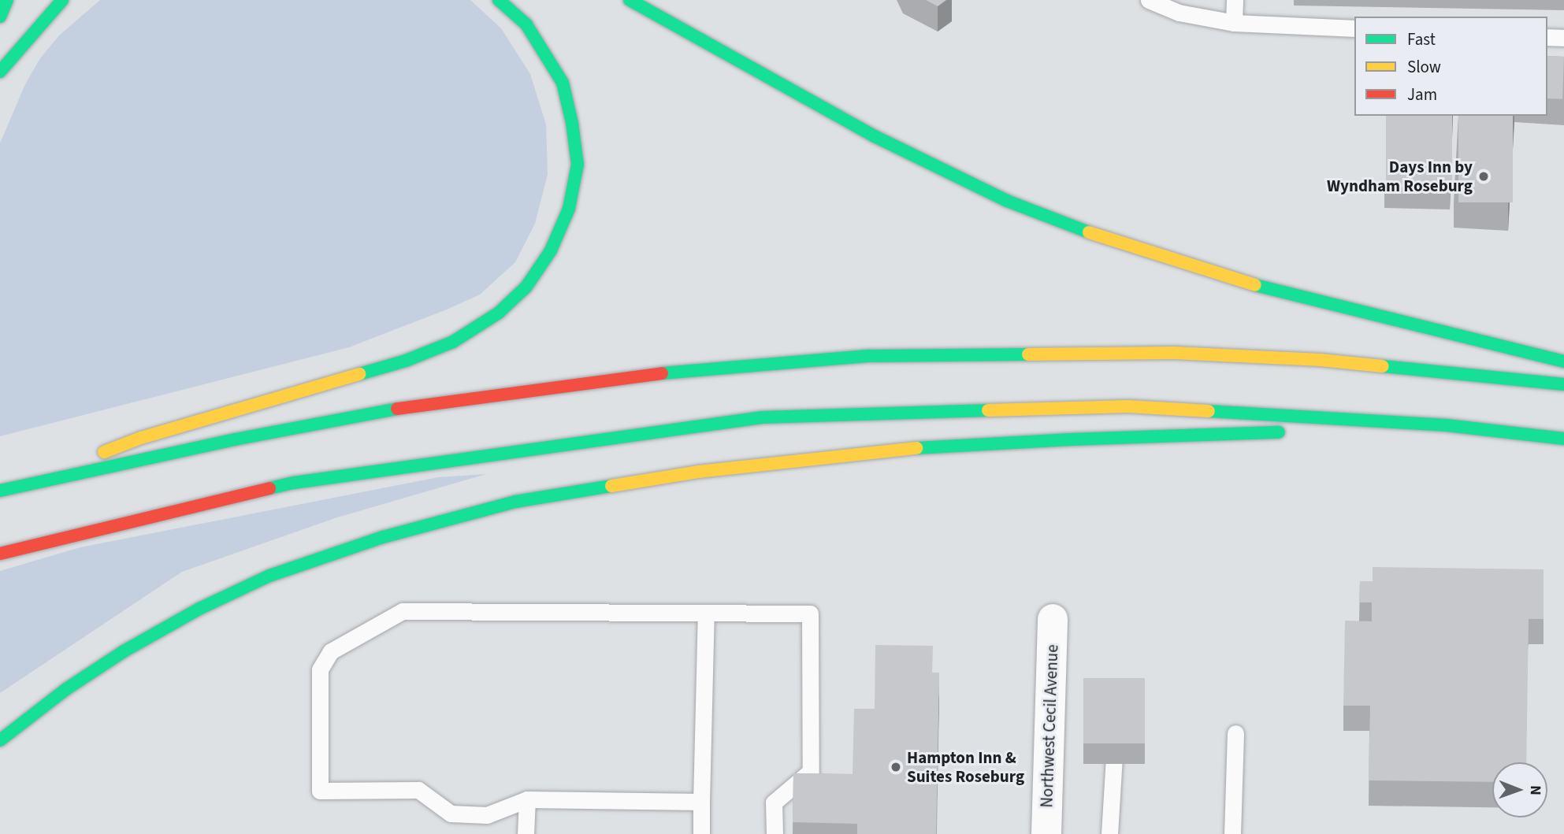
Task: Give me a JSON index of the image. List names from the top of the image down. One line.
{"streets":{"street":["Northwest Cecil Avenue"]},"places":["Days Inn by Wyndham Roseburg","Hampton Inn & Suites Roseburg"],"legend":["Fast","Slow","Jam"],"north":"right"}
